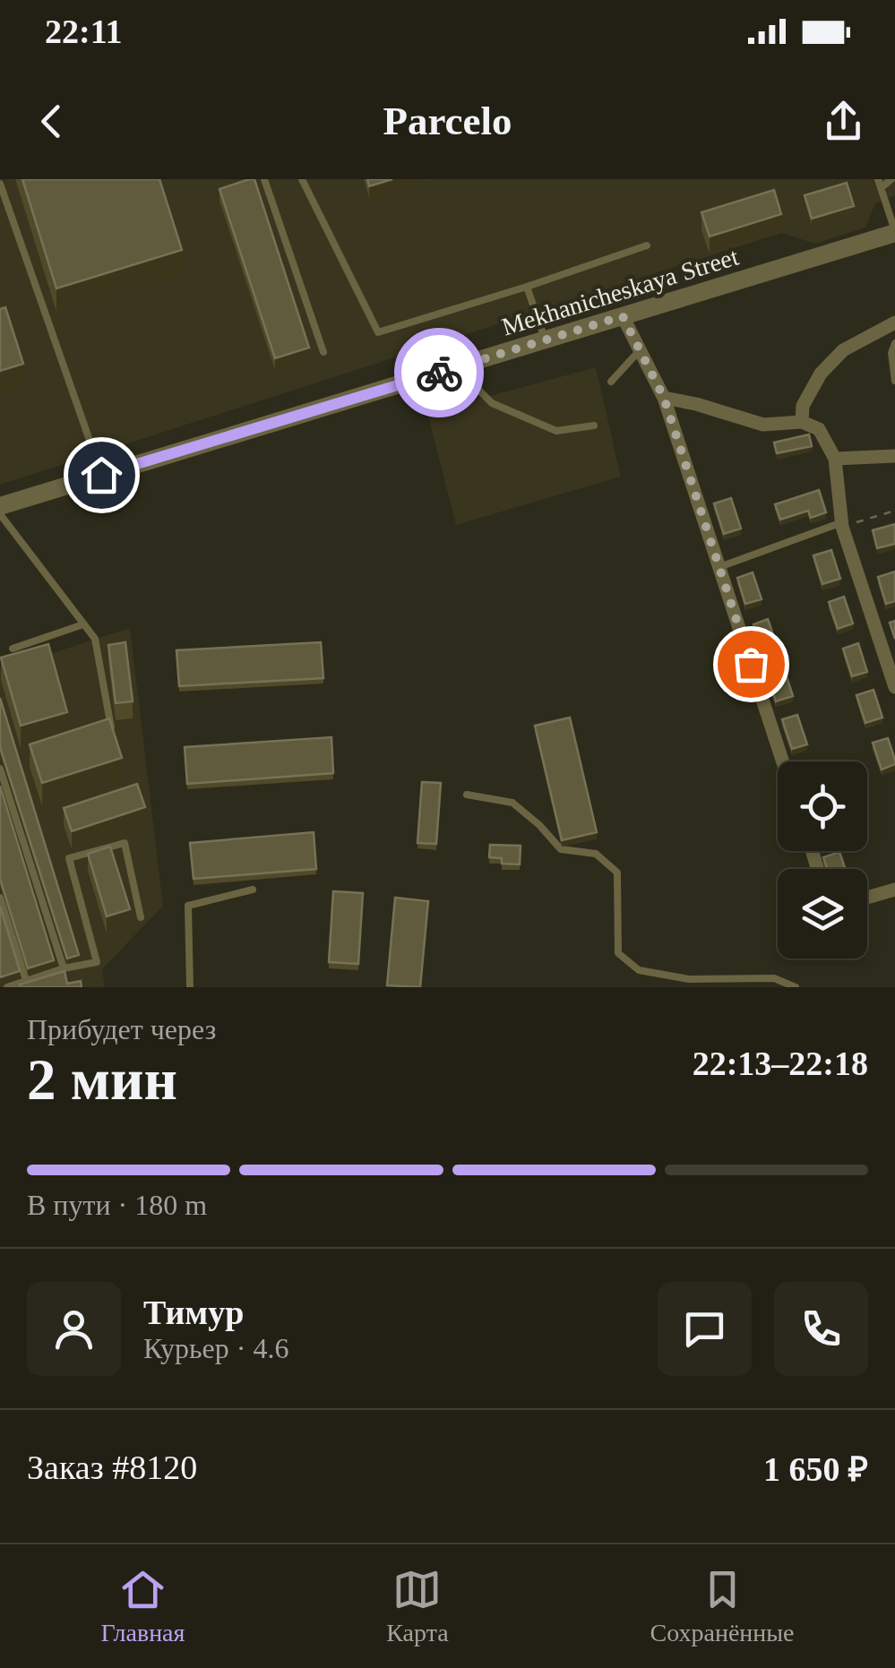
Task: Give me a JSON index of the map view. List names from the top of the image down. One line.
{"streets":{"street":["Mekhanicheskaya Street"]},"page":{"status":"22:11","header":"Parcelo","heading":["2 мин","Прибудет через","22:13–22:18"],"panel":["Тимур","Курьер · 4.6","Заказ #8120","1 650 ₽"],"bar":"В пути · 180 m","tabs":["Главная","Карта","Сохранённые"]}}
